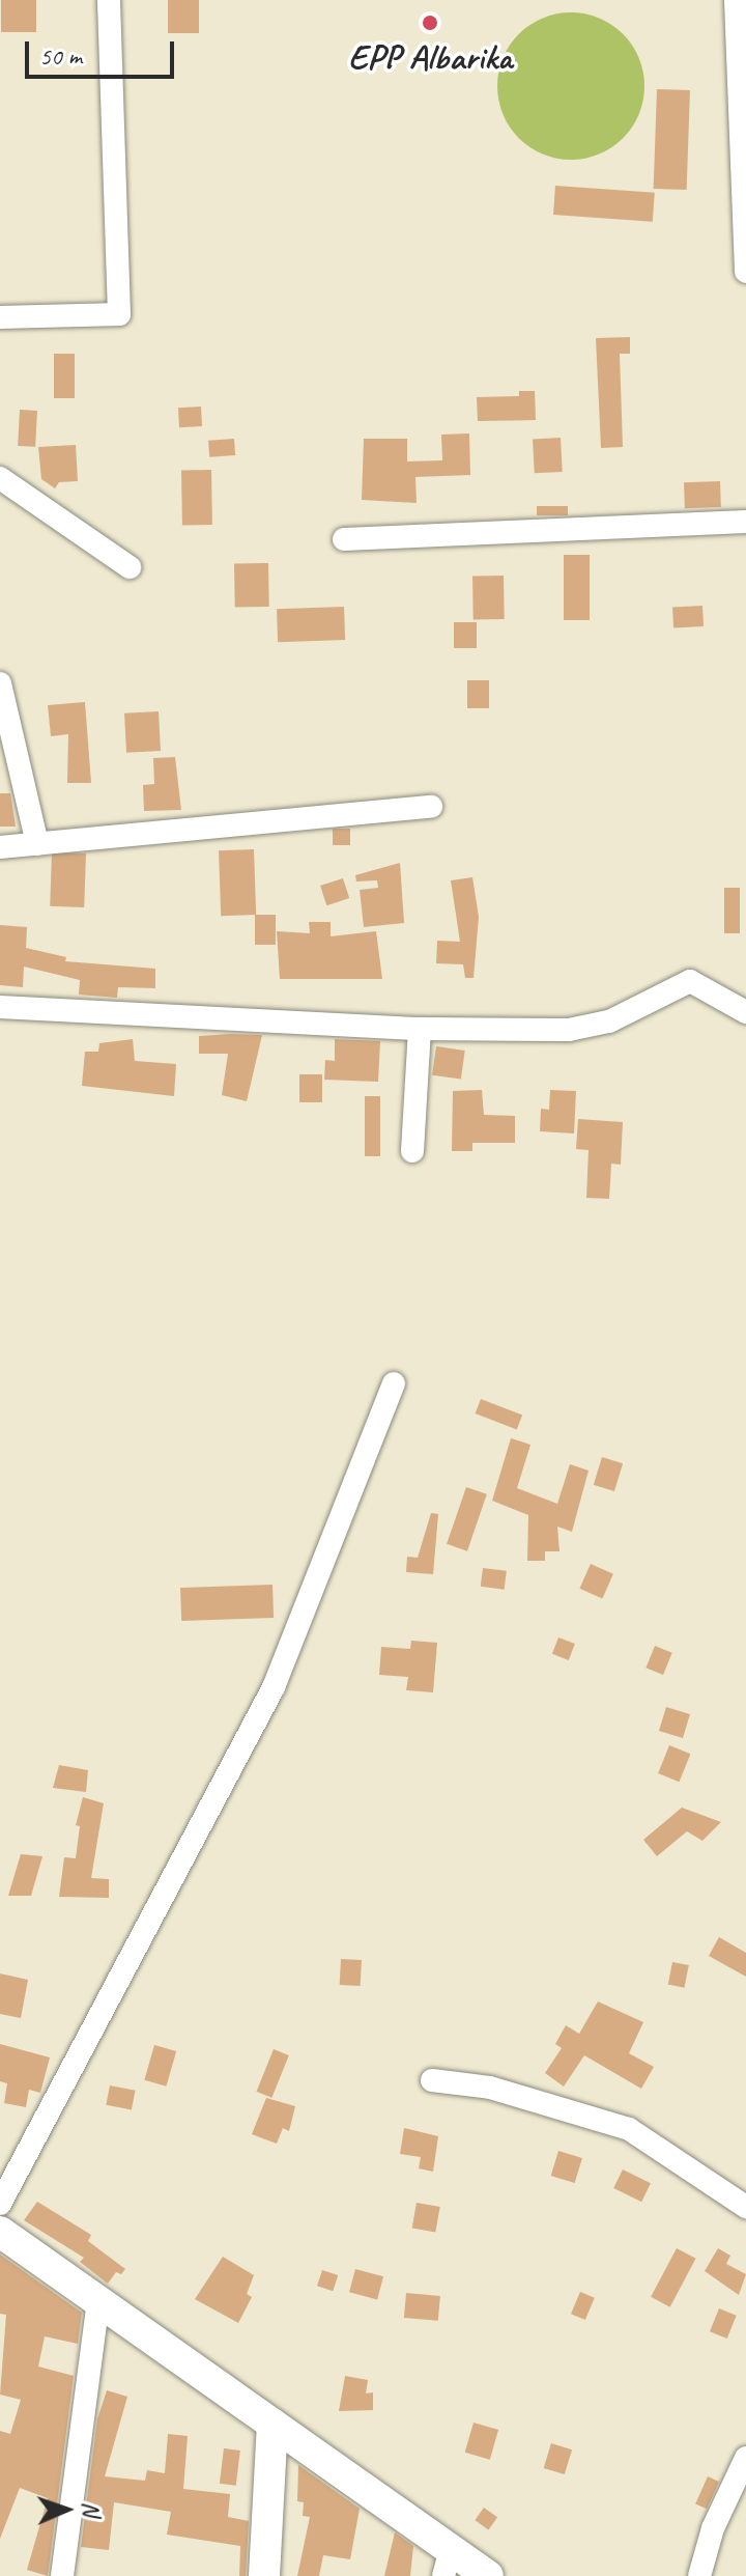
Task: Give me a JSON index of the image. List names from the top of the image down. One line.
{"places":["EPP Albarika"],"scale_bar":"50 m","north":"right"}
